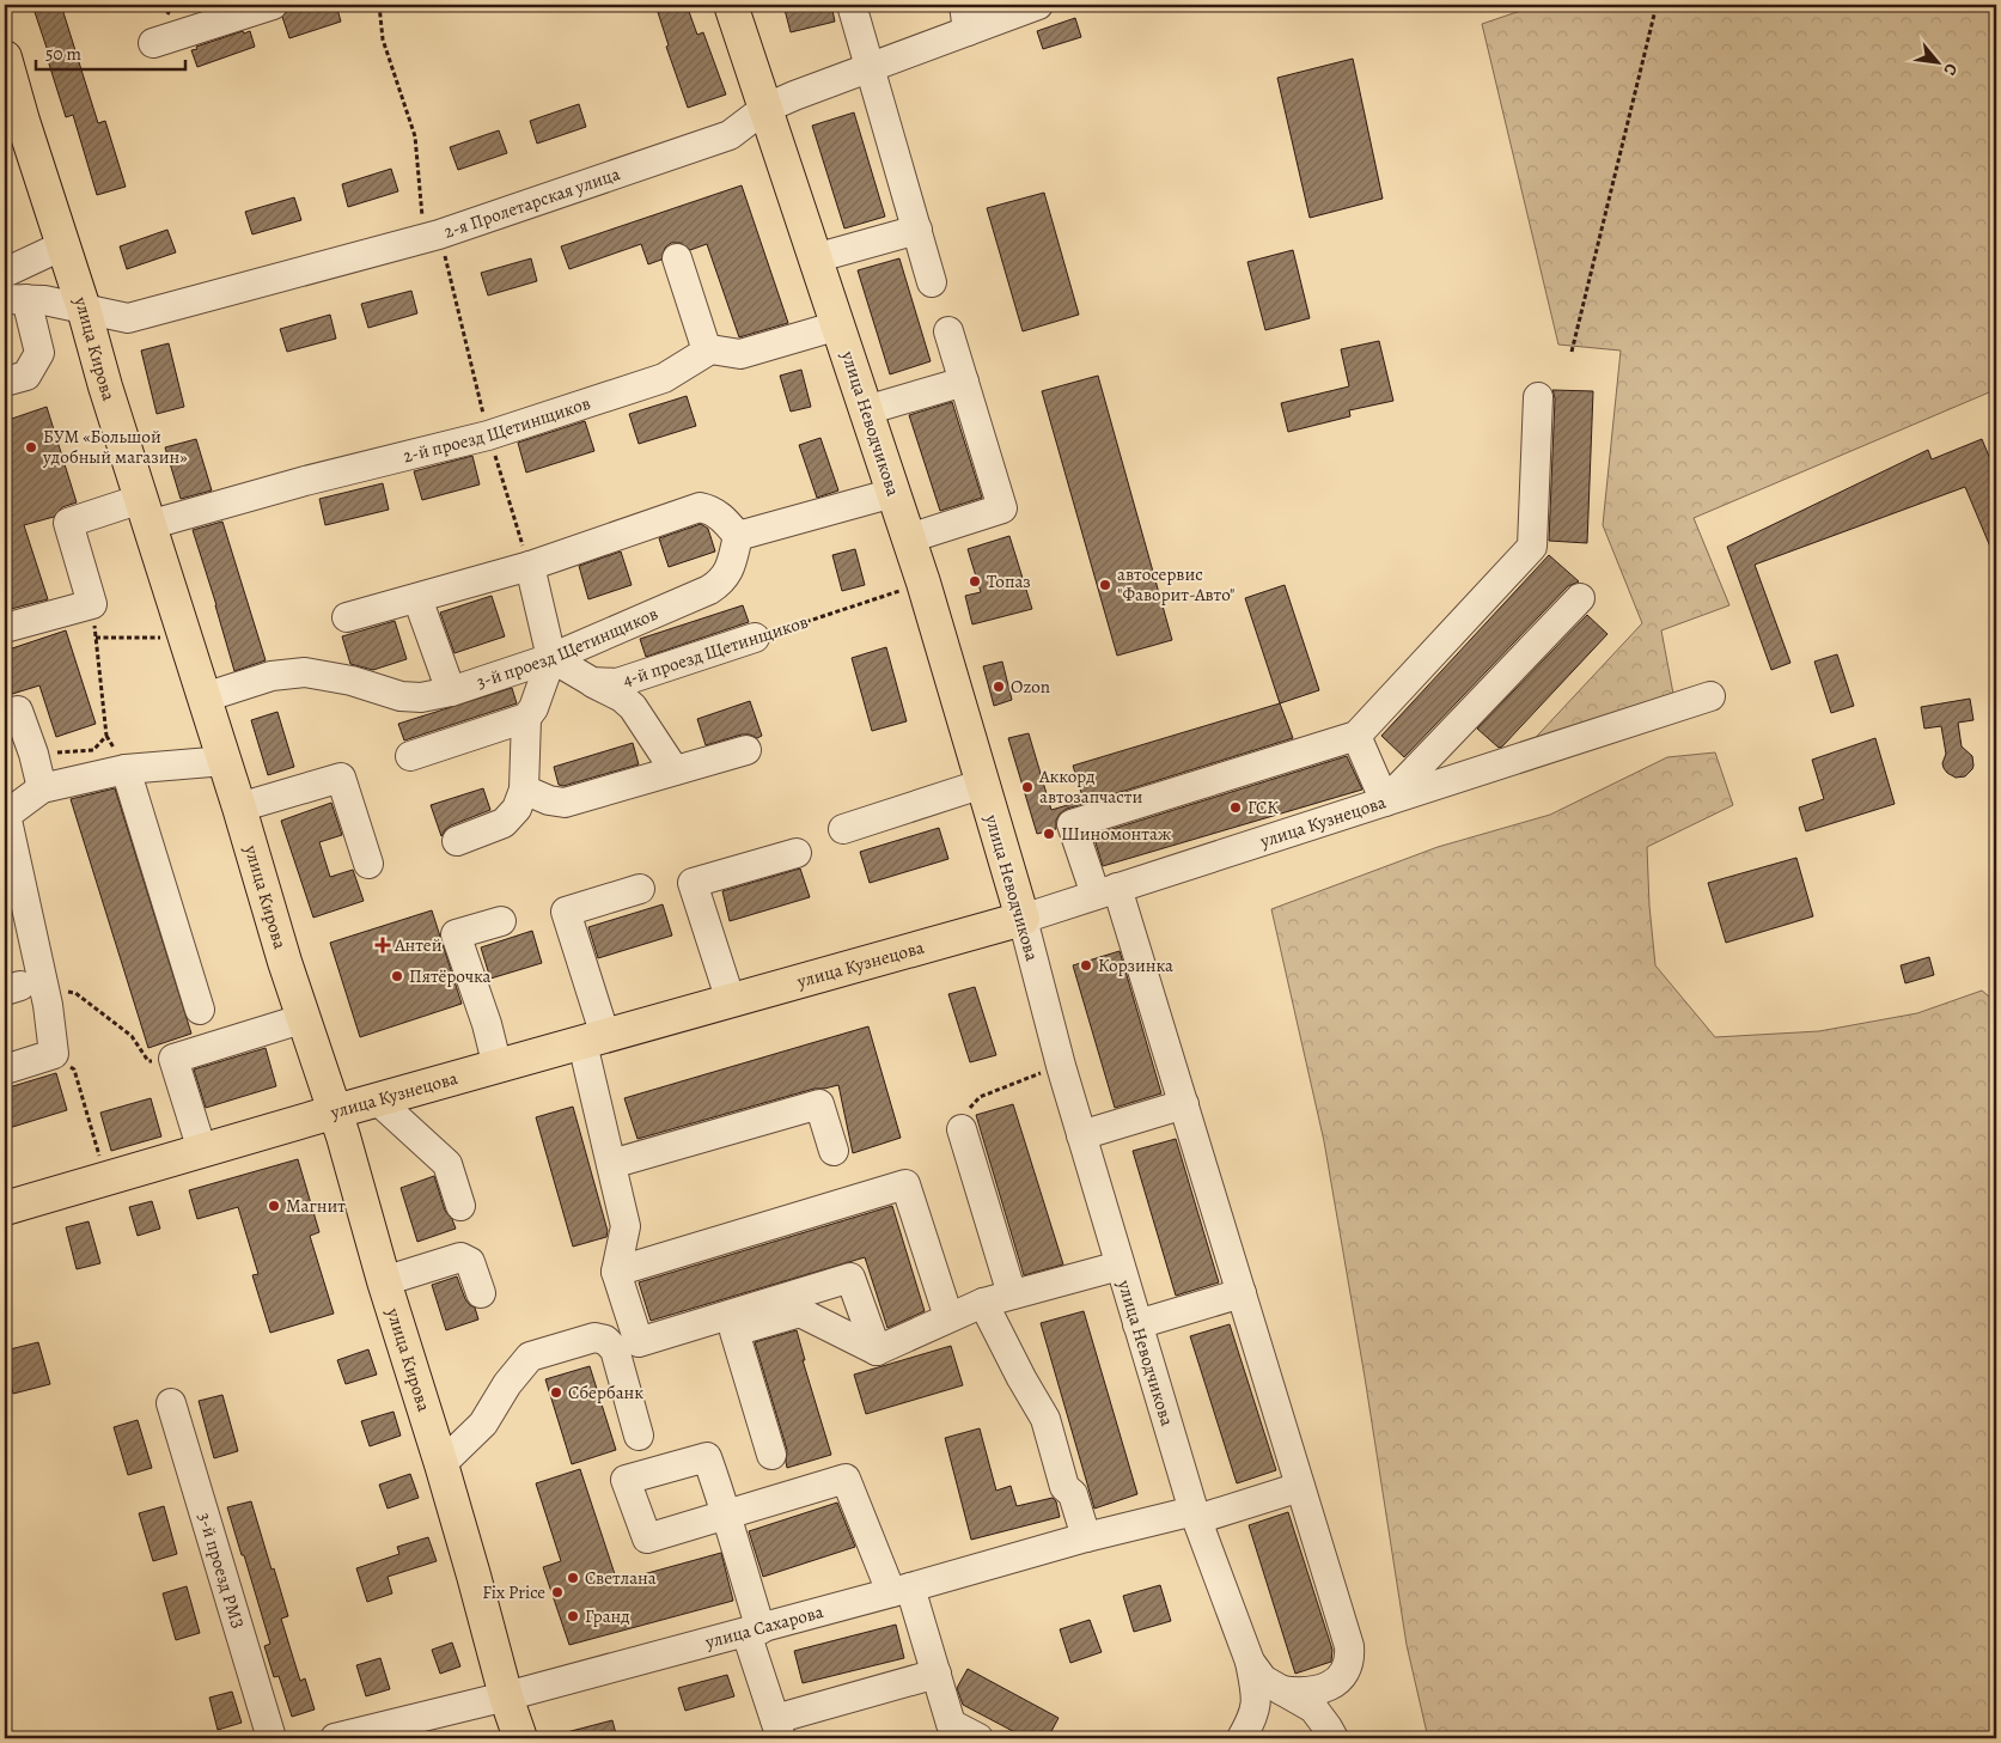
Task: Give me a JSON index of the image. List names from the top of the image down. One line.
{"streets":{"main road":["улица Кирова","улица Неводчикова","улица Кузнецова"],"street":["2-я Пролетарская улица","2-й проезд Щетинщиков","3-й проезд Щетинщиков","4-й проезд Щетинщиков","3-й проезд РМЗ","улица Сахарова"]},"crossings":[["2-я Пролетарская улица","улица Кирова"],["2-я Пролетарская улица","улица Неводчикова"],["улица Кирова","2-й проезд Щетинщиков"],["улица Кирова","3-й проезд Щетинщиков"],["улица Кирова","улица Кузнецова"],["улица Кирова","улица Сахарова"],["улица Неводчикова","4-й проезд Щетинщиков"],["улица Неводчикова","улица Кузнецова"],["улица Неводчикова","улица Сахарова"]],"places":{"other":["БУМ «Большой удобный магазин»","Топаз","автосервис \"Фаворит-Авто\"","Ozon","Аккорд автозапчасти","ГСК","Шиномонтаж","Корзинка","Пятёрочка","Магнит","Сбербанк","Светлана","Fix Price","Гранд"],"health":["Антей"]},"scale_bar":"50 m","north":"bottom right"}
